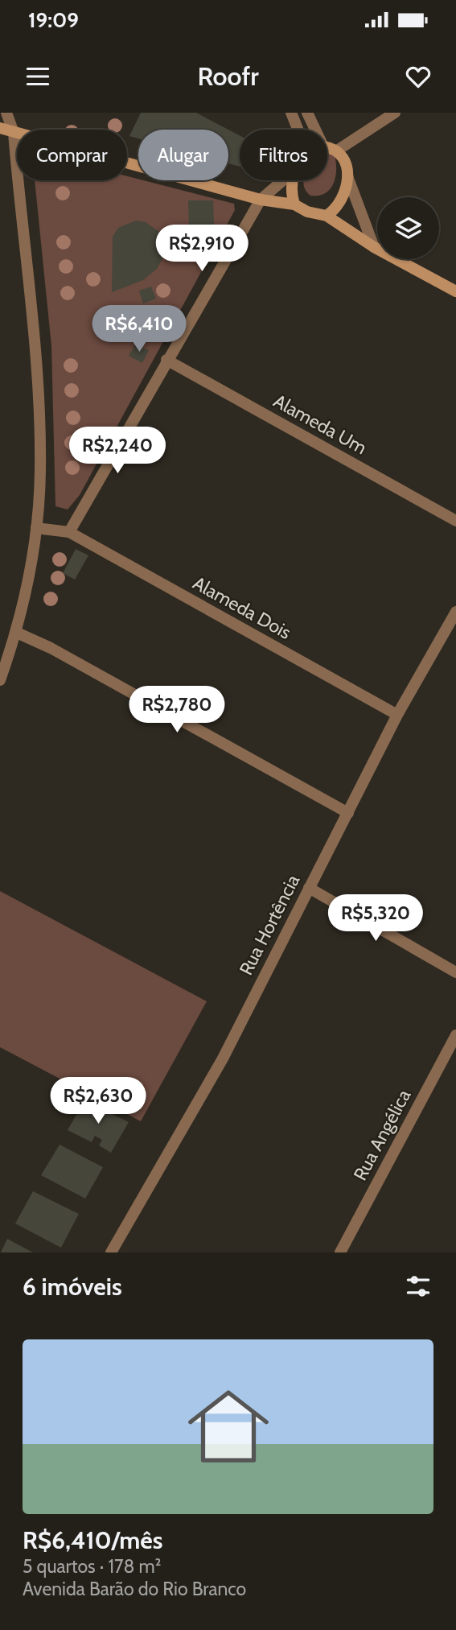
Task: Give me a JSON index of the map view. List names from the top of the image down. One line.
{"streets":{"street":["Alameda Um","Alameda Dois","Rua Hortência","Rua Angélica"]},"crossings":[["Alameda Dois","Rua Hortência"]],"page":{"status":"19:09","header":"Roofr","chip":["Comprar","Alugar","Filtros"],"price":["R$2,910","R$6,410","R$2,240","R$2,780","R$5,320","R$2,630"],"heading":"6 imóveis","list":[{"name":"R$6,410/mês","note":"5 quartos · 178 m² · Avenida Barão do Rio Branco"}]}}
